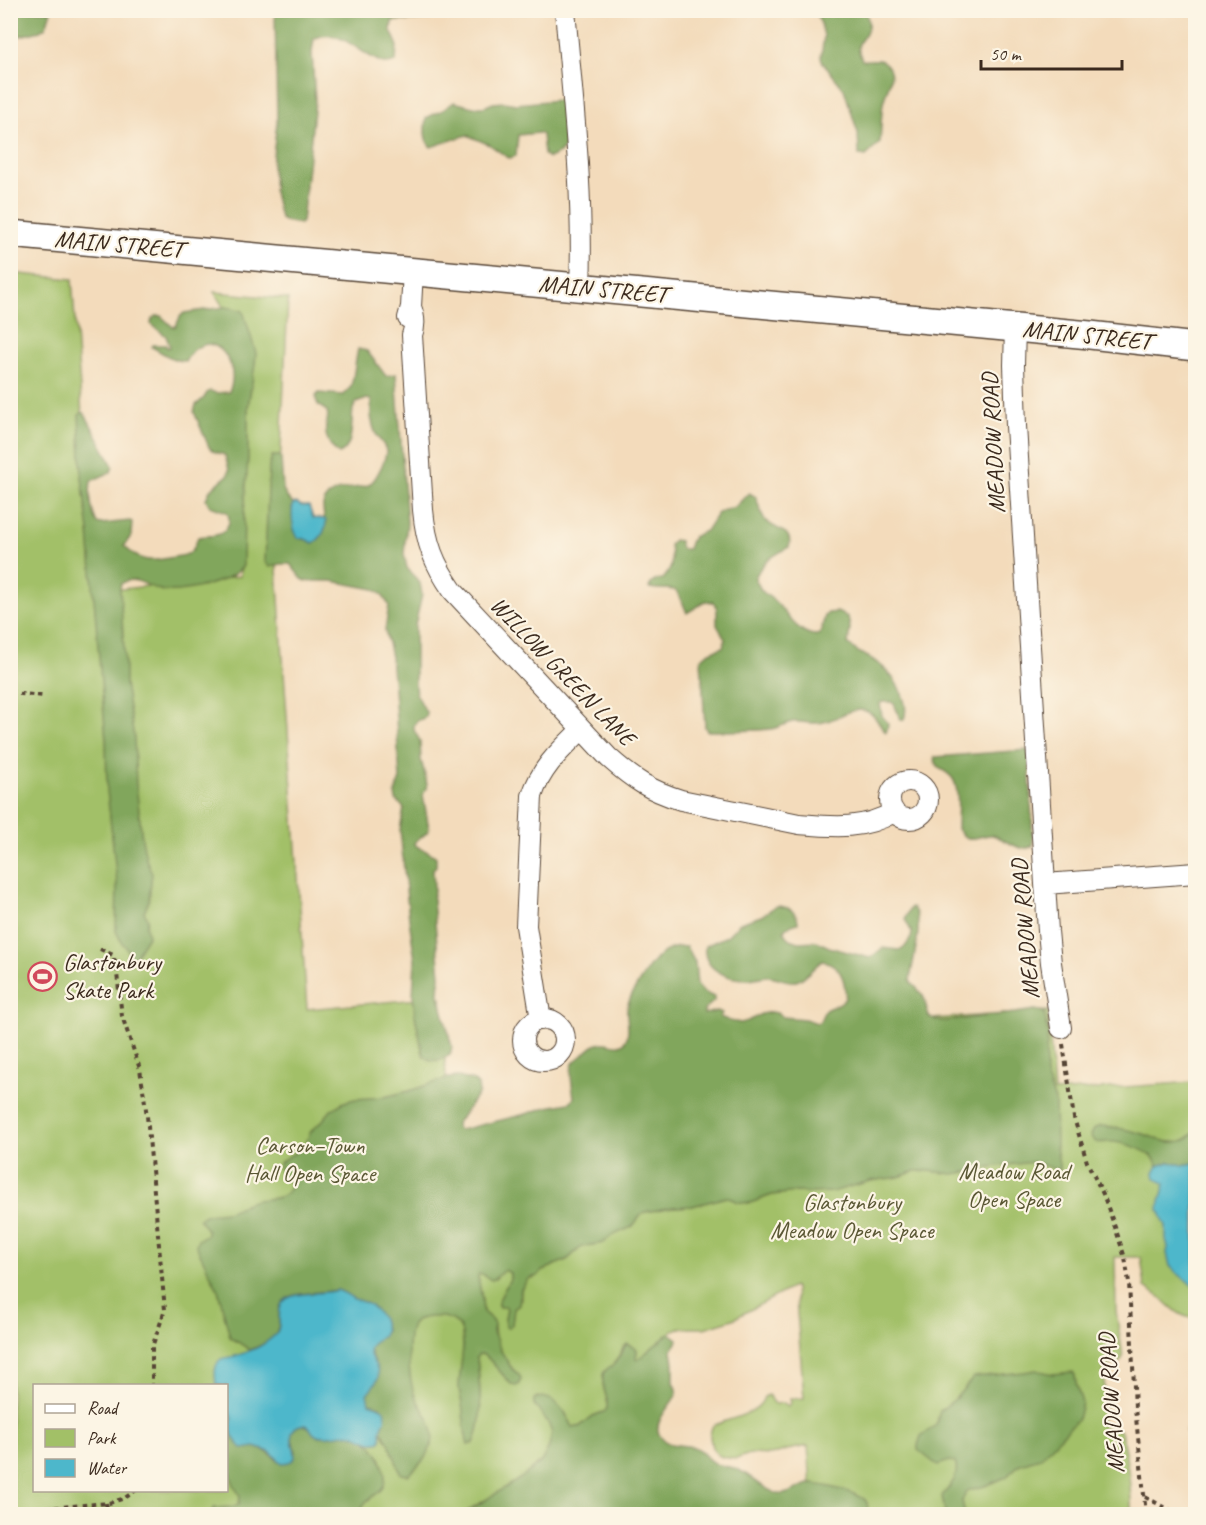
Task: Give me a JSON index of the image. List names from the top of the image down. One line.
{"streets":{"main road":["MAIN STREET"],"street":["MEADOW ROAD","WILLOW GREEN LANE"]},"crossings":[["MAIN STREET","MEADOW ROAD"],["MAIN STREET","WILLOW GREEN LANE"]],"parks":["Carson–Town Hall Open Space","Meadow Road Open Space","Glastonbury Meadow Open Space"],"places":{"sports":["Glastonbury Skate Park"]},"legend":["Road","Park","Water"],"scale_bar":"50 m"}
